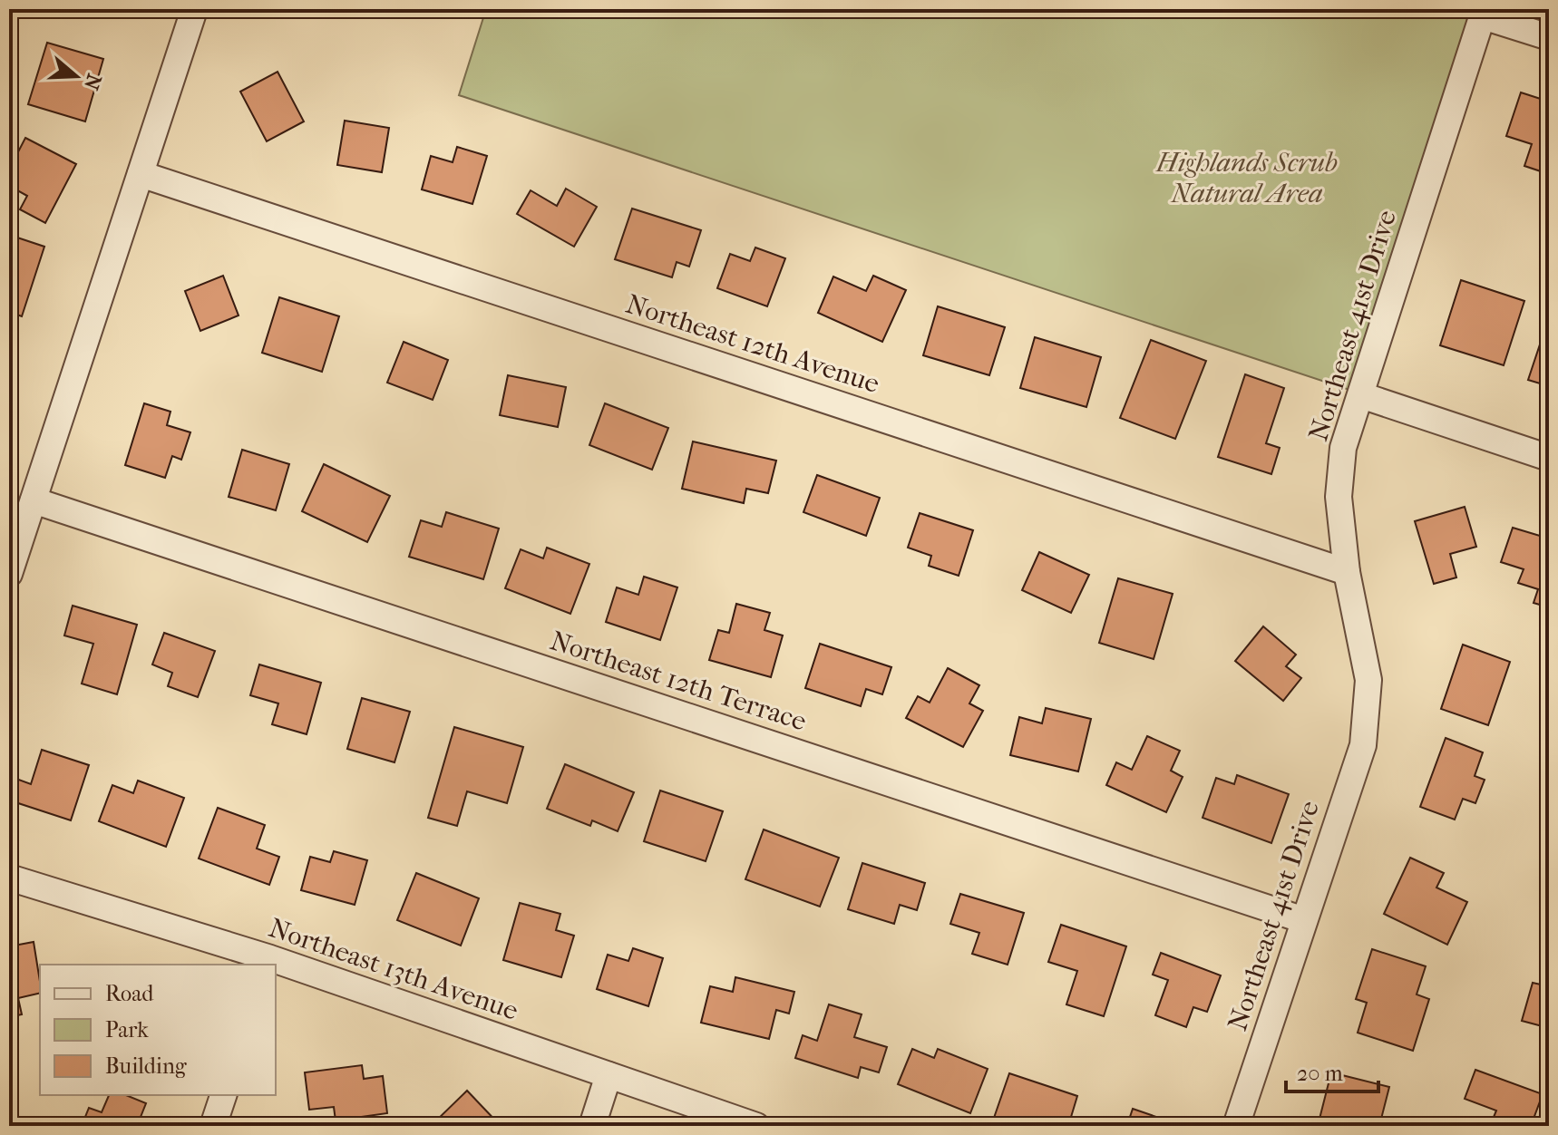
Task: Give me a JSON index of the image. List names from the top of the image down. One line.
{"streets":{"street":["Northeast 41st Drive","Northeast 12th Avenue","Northeast 12th Terrace","Northeast 13th Avenue"]},"crossings":[["Northeast 41st Drive","Northeast 12th Avenue"],["Northeast 41st Drive","Northeast 12th Terrace"]],"parks":["Highlands Scrub Natural Area"],"legend":["Road","Park","Building"],"scale_bar":"20 m","north":"right"}
